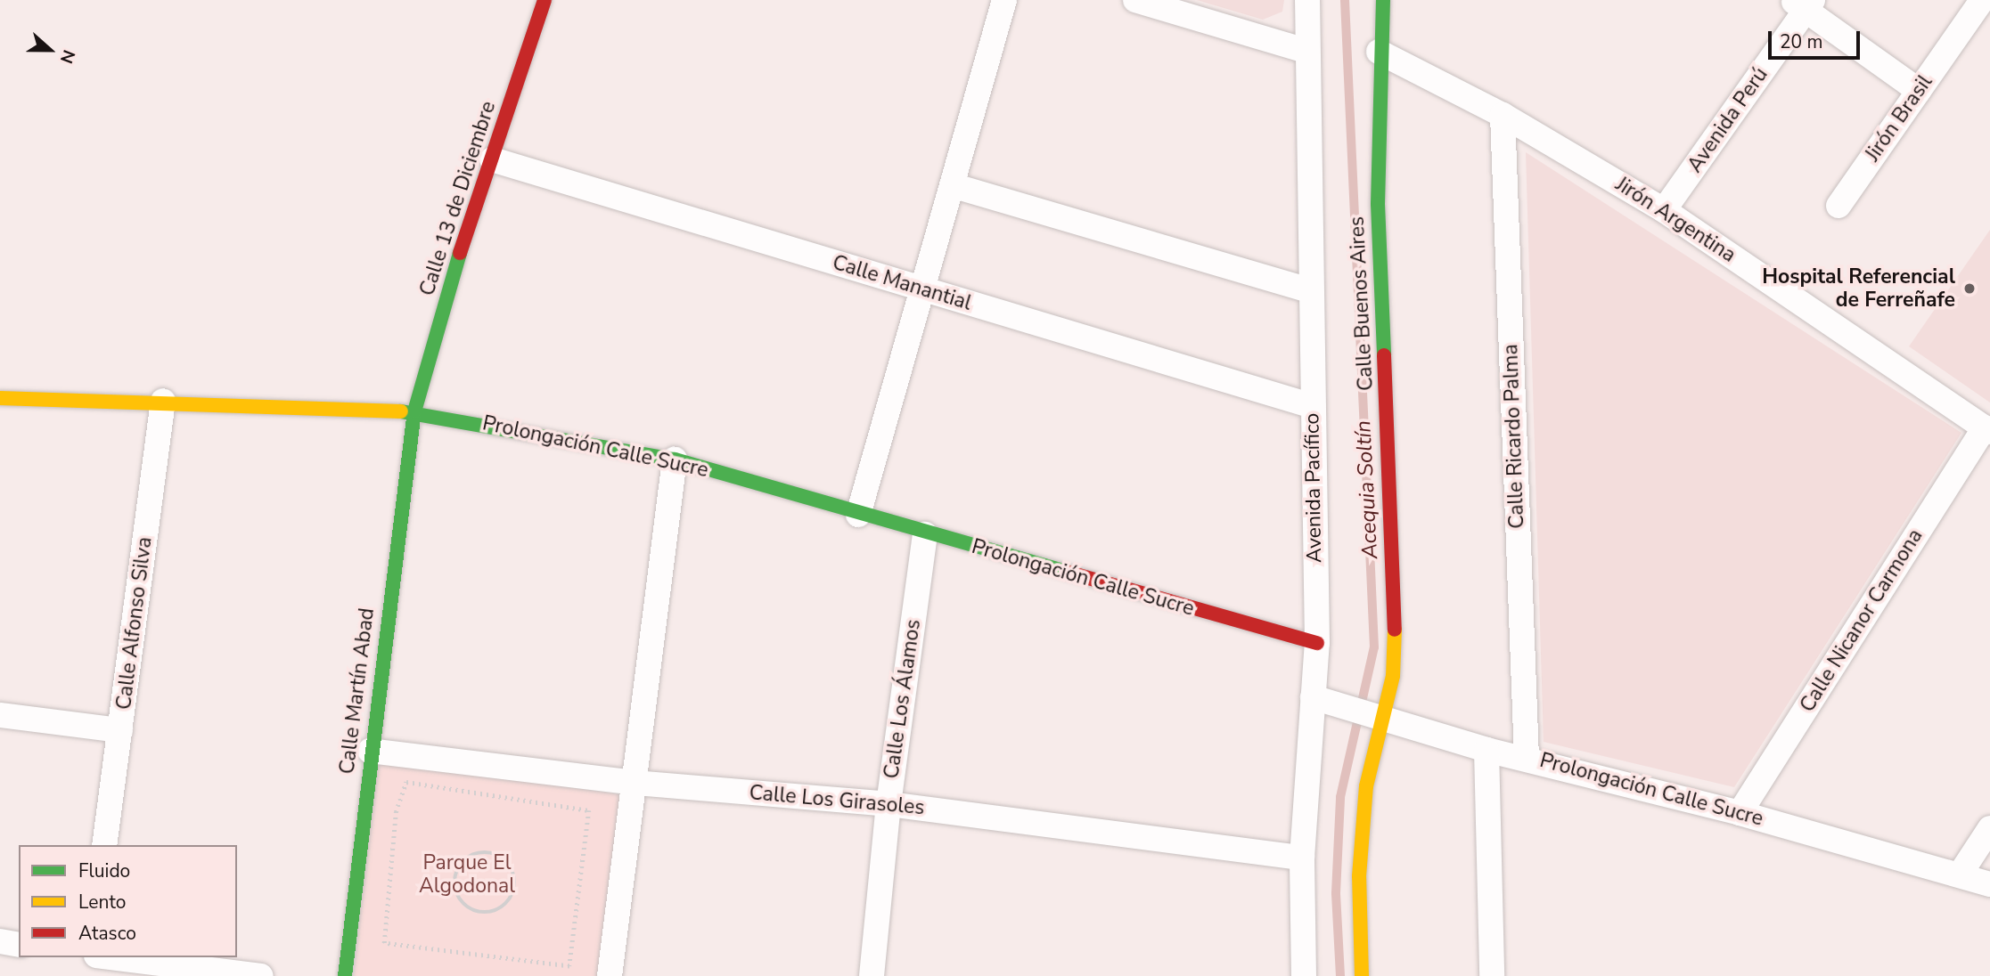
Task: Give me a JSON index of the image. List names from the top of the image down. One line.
{"streets":{"street":["Jirón Brasil","Avenida Perú","Calle 13 de Diciembre","Jirón Argentina","Calle Manantial","Calle Buenos Aires","Calle Ricardo Palma","Prolongación Calle Sucre","Avenida Pacífico","Calle Nicanor Carmona","Calle Alfonso Silva","Calle Martín Abad","Calle Los Álamos","Calle Los Girasoles"]},"crossings":[["Avenida Perú","Jirón Argentina"],["Calle 13 de Diciembre","Calle Manantial"],["Calle 13 de Diciembre","Prolongación Calle Sucre"],["Calle 13 de Diciembre","Calle Martín Abad"],["Jirón Argentina","Calle Buenos Aires"],["Jirón Argentina","Calle Ricardo Palma"],["Jirón Argentina","Calle Nicanor Carmona"],["Calle Manantial","Avenida Pacífico"],["Calle Buenos Aires","Prolongación Calle Sucre"],["Calle Ricardo Palma","Prolongación Calle Sucre"],["Prolongación Calle Sucre","Avenida Pacífico"],["Prolongación Calle Sucre","Calle Nicanor Carmona"],["Prolongación Calle Sucre","Calle Alfonso Silva"],["Prolongación Calle Sucre","Calle Martín Abad"],["Prolongación Calle Sucre","Calle Los Álamos"],["Avenida Pacífico","Calle Los Girasoles"],["Calle Martín Abad","Calle Los Girasoles"],["Calle Los Álamos","Calle Los Girasoles"]],"water":["Acequia Soltín"],"parks":["Parque El Algodonal"],"places":["Hospital Referencial de Ferreñafe"],"legend":["Fluido","Lento","Atasco"],"scale_bar":"20 m","north":"right"}
